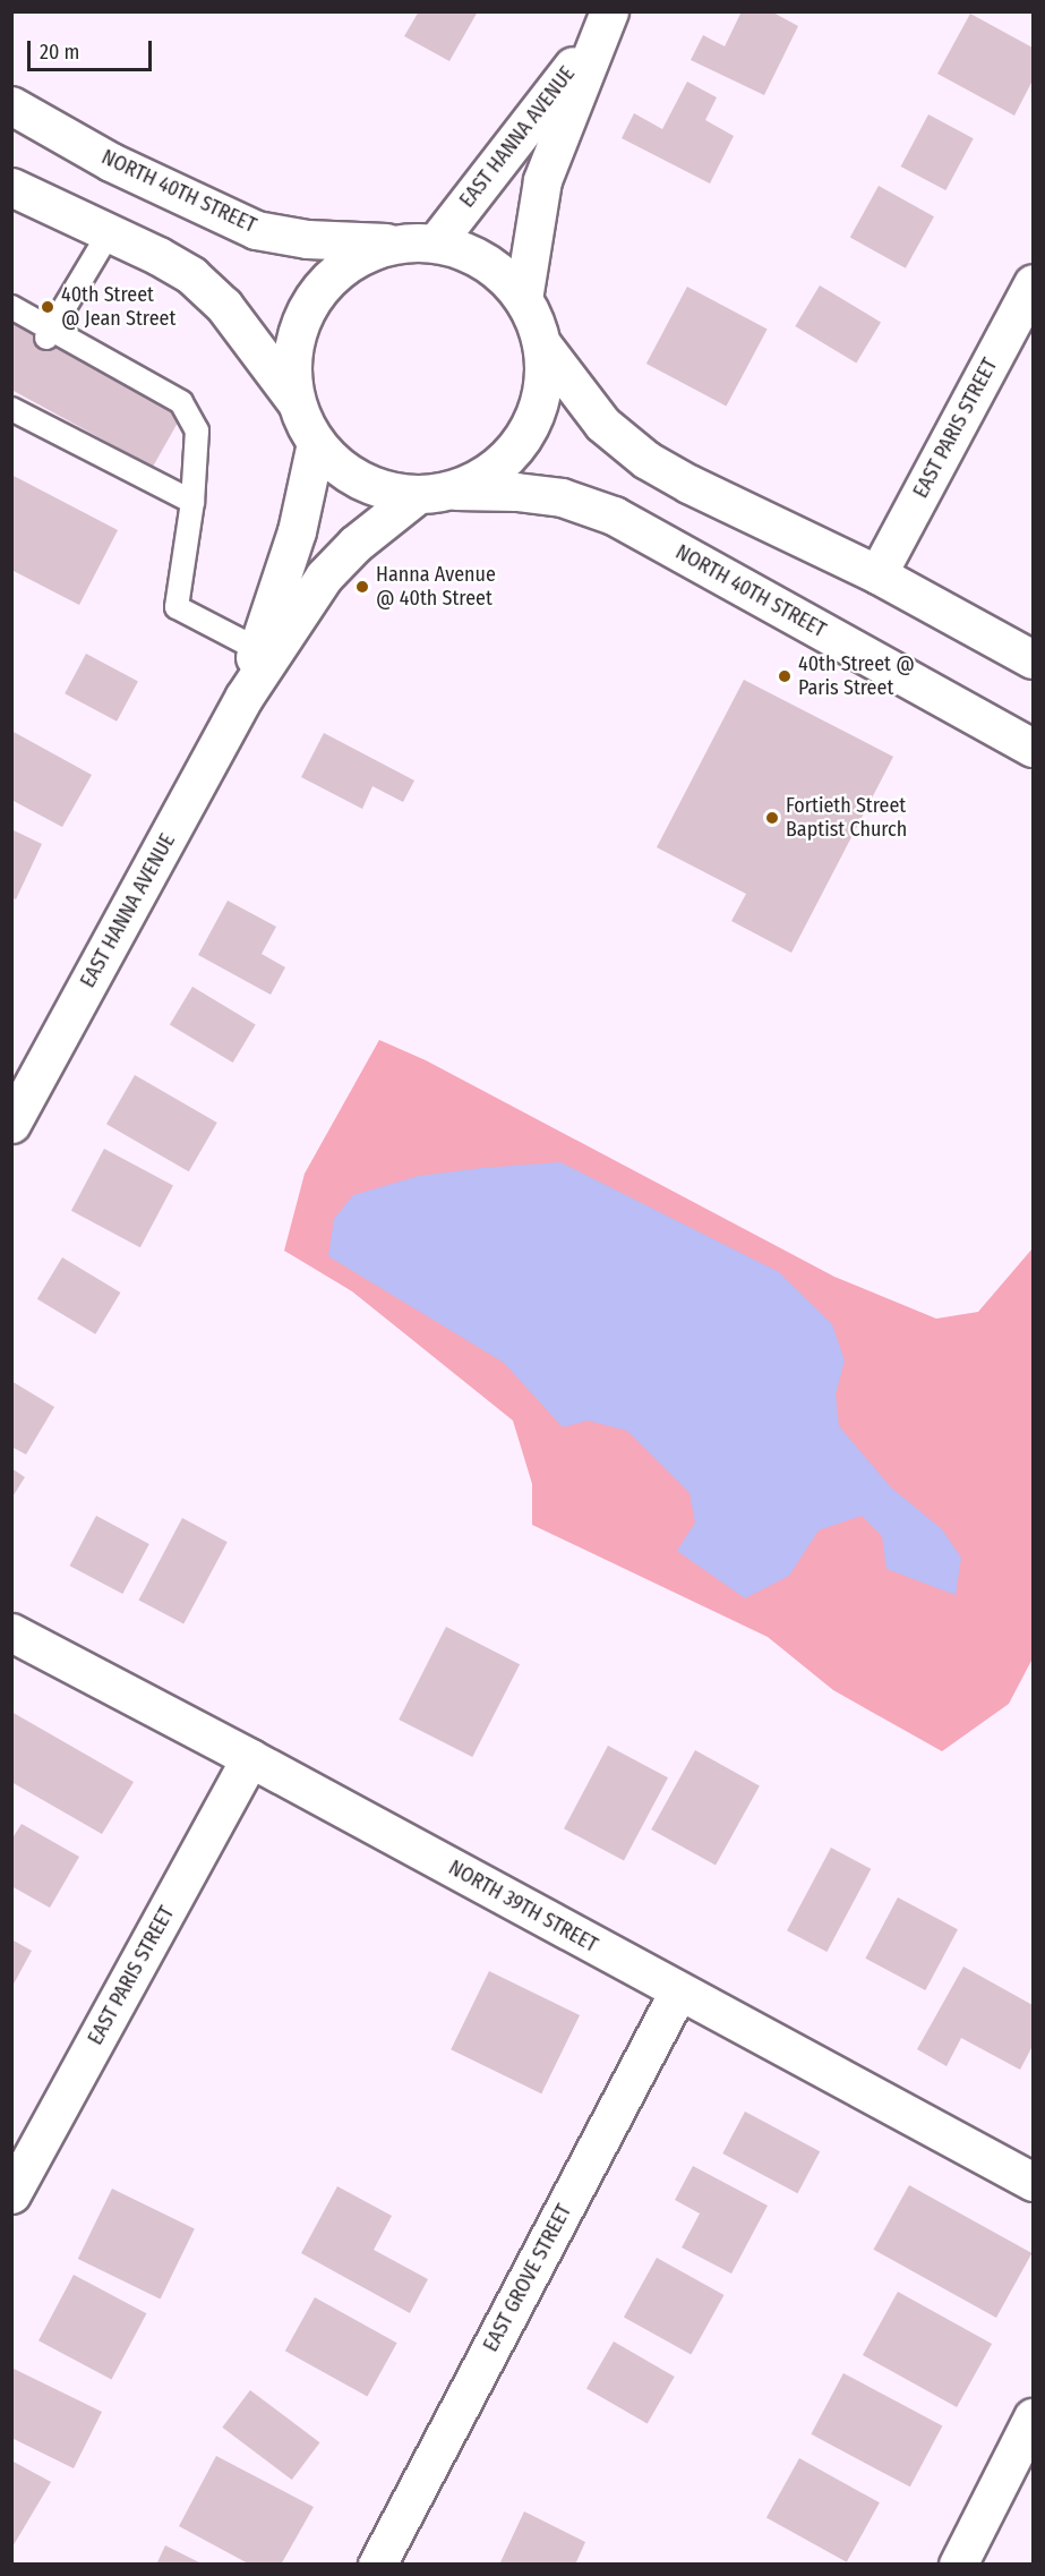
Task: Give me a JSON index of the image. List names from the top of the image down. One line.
{"streets":{"street":["EAST HANNA AVENUE","NORTH 40TH STREET","EAST PARIS STREET","NORTH 39TH STREET","EAST GROVE STREET"]},"crossings":[["EAST HANNA AVENUE","NORTH 40TH STREET"],["EAST PARIS STREET","NORTH 39TH STREET"],["NORTH 39TH STREET","EAST GROVE STREET"]],"places":["40th Street @ Jean Street","Hanna Avenue @ 40th Street","40th Street @ Paris Street","Fortieth Street Baptist Church"],"scale_bar":"20 m"}
